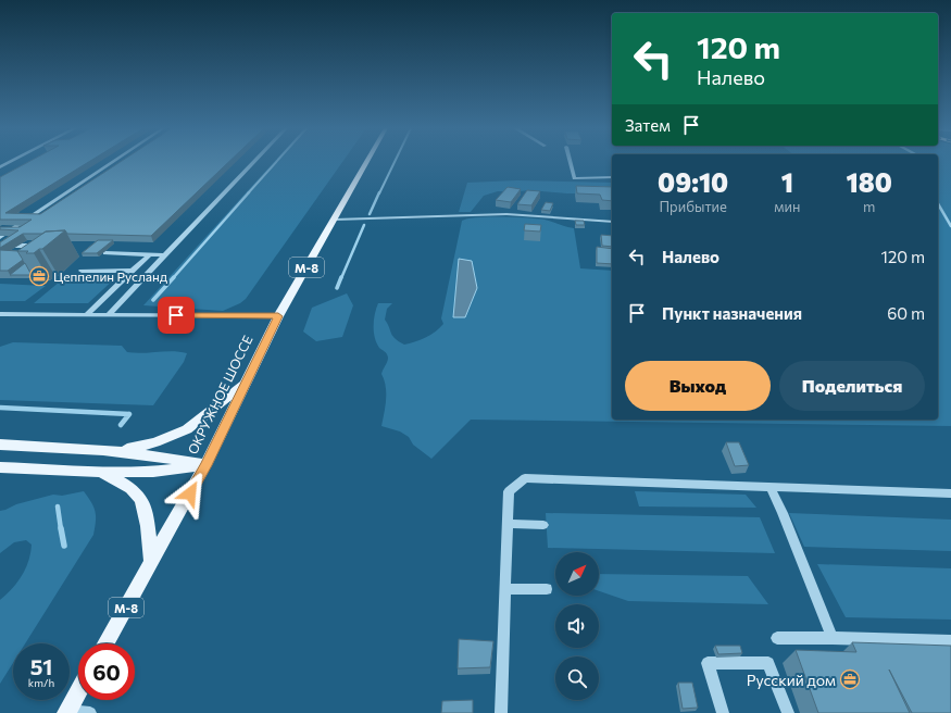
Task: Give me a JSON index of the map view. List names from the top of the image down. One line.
{"streets":{"main road":["М-8","ОКРУЖНОЕ ШОССЕ"]},"places":{"office":["Цеппелин Русланд","Русский дом"]},"north":"top right","page":{"turn":["120 m","Налево"],"then":"Затем","eta":["09:10","Прибытие","1","мин","180","m"],"list":[{"name":"Налево","value":"120 m"},{"name":"Пункт назначения","value":"60 m"}],"buttons":["Выход","Поделиться"],"speed":"51 km/h","limit":"60"}}
